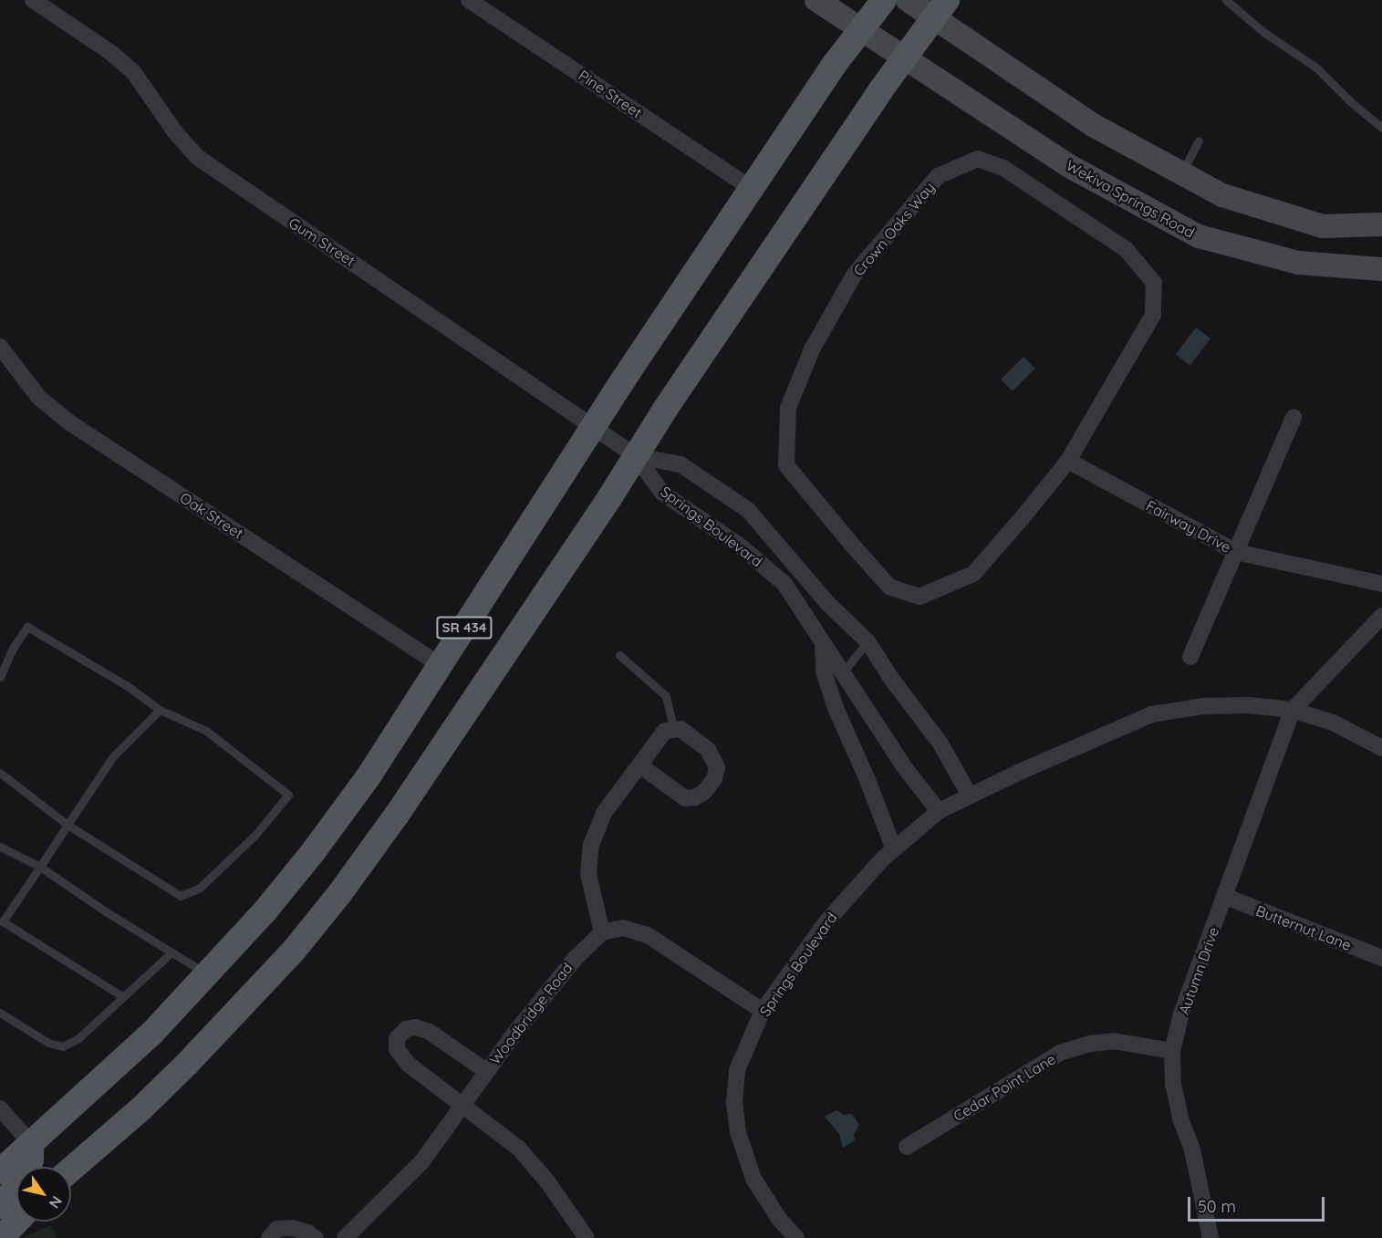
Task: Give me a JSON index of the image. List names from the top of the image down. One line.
{"streets":{"main road":["Wekiva Springs Road","SR 434"],"street":["Pine Street","Crown Oaks Way","Gum Street","Oak Street","Springs Boulevard","Fairway Drive","Butternut Lane","Autumn Drive","Woodbridge Road","Cedar Point Lane"]},"crossings":[["Pine Street","SR 434"],["Wekiva Springs Road","SR 434"],["Crown Oaks Way","Fairway Drive"],["Gum Street","Springs Boulevard"],["Gum Street","SR 434"],["Oak Street","SR 434"],["Springs Boulevard","SR 434"],["Springs Boulevard","Autumn Drive"],["Butternut Lane","Autumn Drive"],["Autumn Drive","Cedar Point Lane"]],"scale_bar":"50 m","north":"bottom right"}
